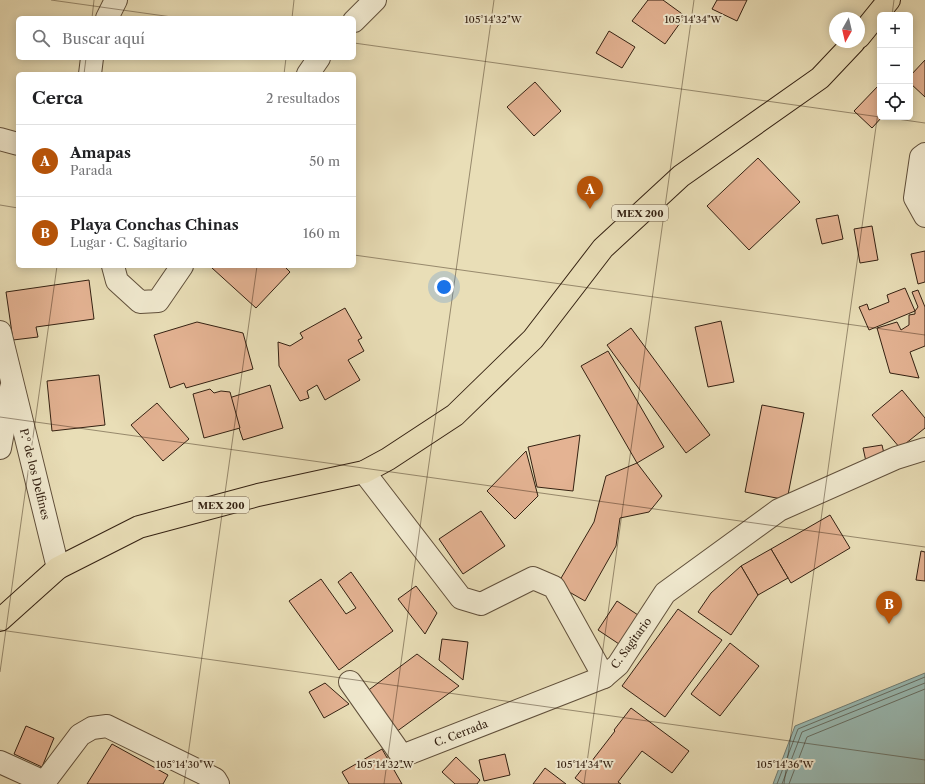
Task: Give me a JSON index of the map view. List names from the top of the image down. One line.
{"streets":{"highway":["MEX 200"],"street":["P.º de los Delfines","C. Sagitario","C. Cerrada"]},"crossings":[["MEX 200","P.º de los Delfines"],["MEX 200","C. Sagitario"],["C. Sagitario","C. Cerrada"]],"north":"bottom","page":{"map_buttons":["+","−"],"search":"Buscar aquí","heading":["Cerca","2 resultados"],"list":[{"mark":"A","name":"Amapas","note":"Parada","value":"50 m"},{"mark":"B","name":"Playa Conchas Chinas","note":"Lugar · C. Sagitario","value":"160 m"}],"pins":["A","B"]},"coordinates":["105°14'32\"W","105°14'34\"W","105°14'30\"W","105°14'36\"W"]}
